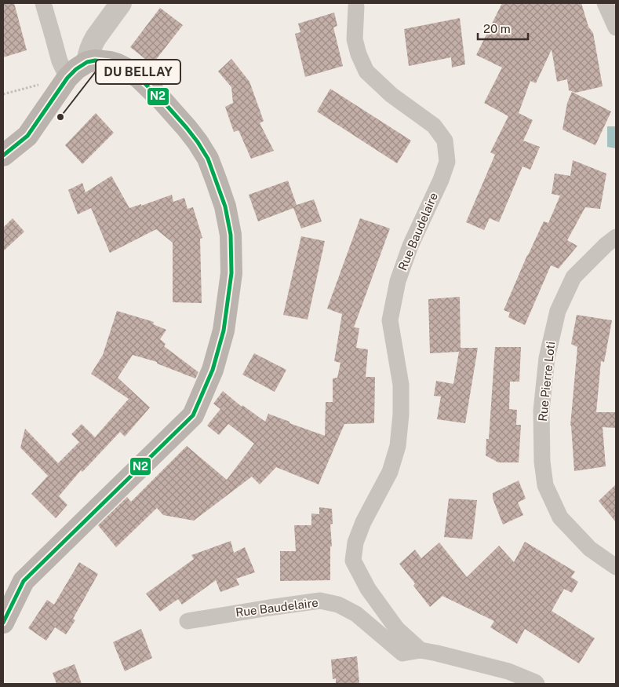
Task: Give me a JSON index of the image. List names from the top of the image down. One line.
{"streets":{"street":["Rue Baudelaire","Rue Pierre Loti"]},"places":["DU BELLAY"],"lines":["transit line N2"],"scale_bar":"20 m"}
